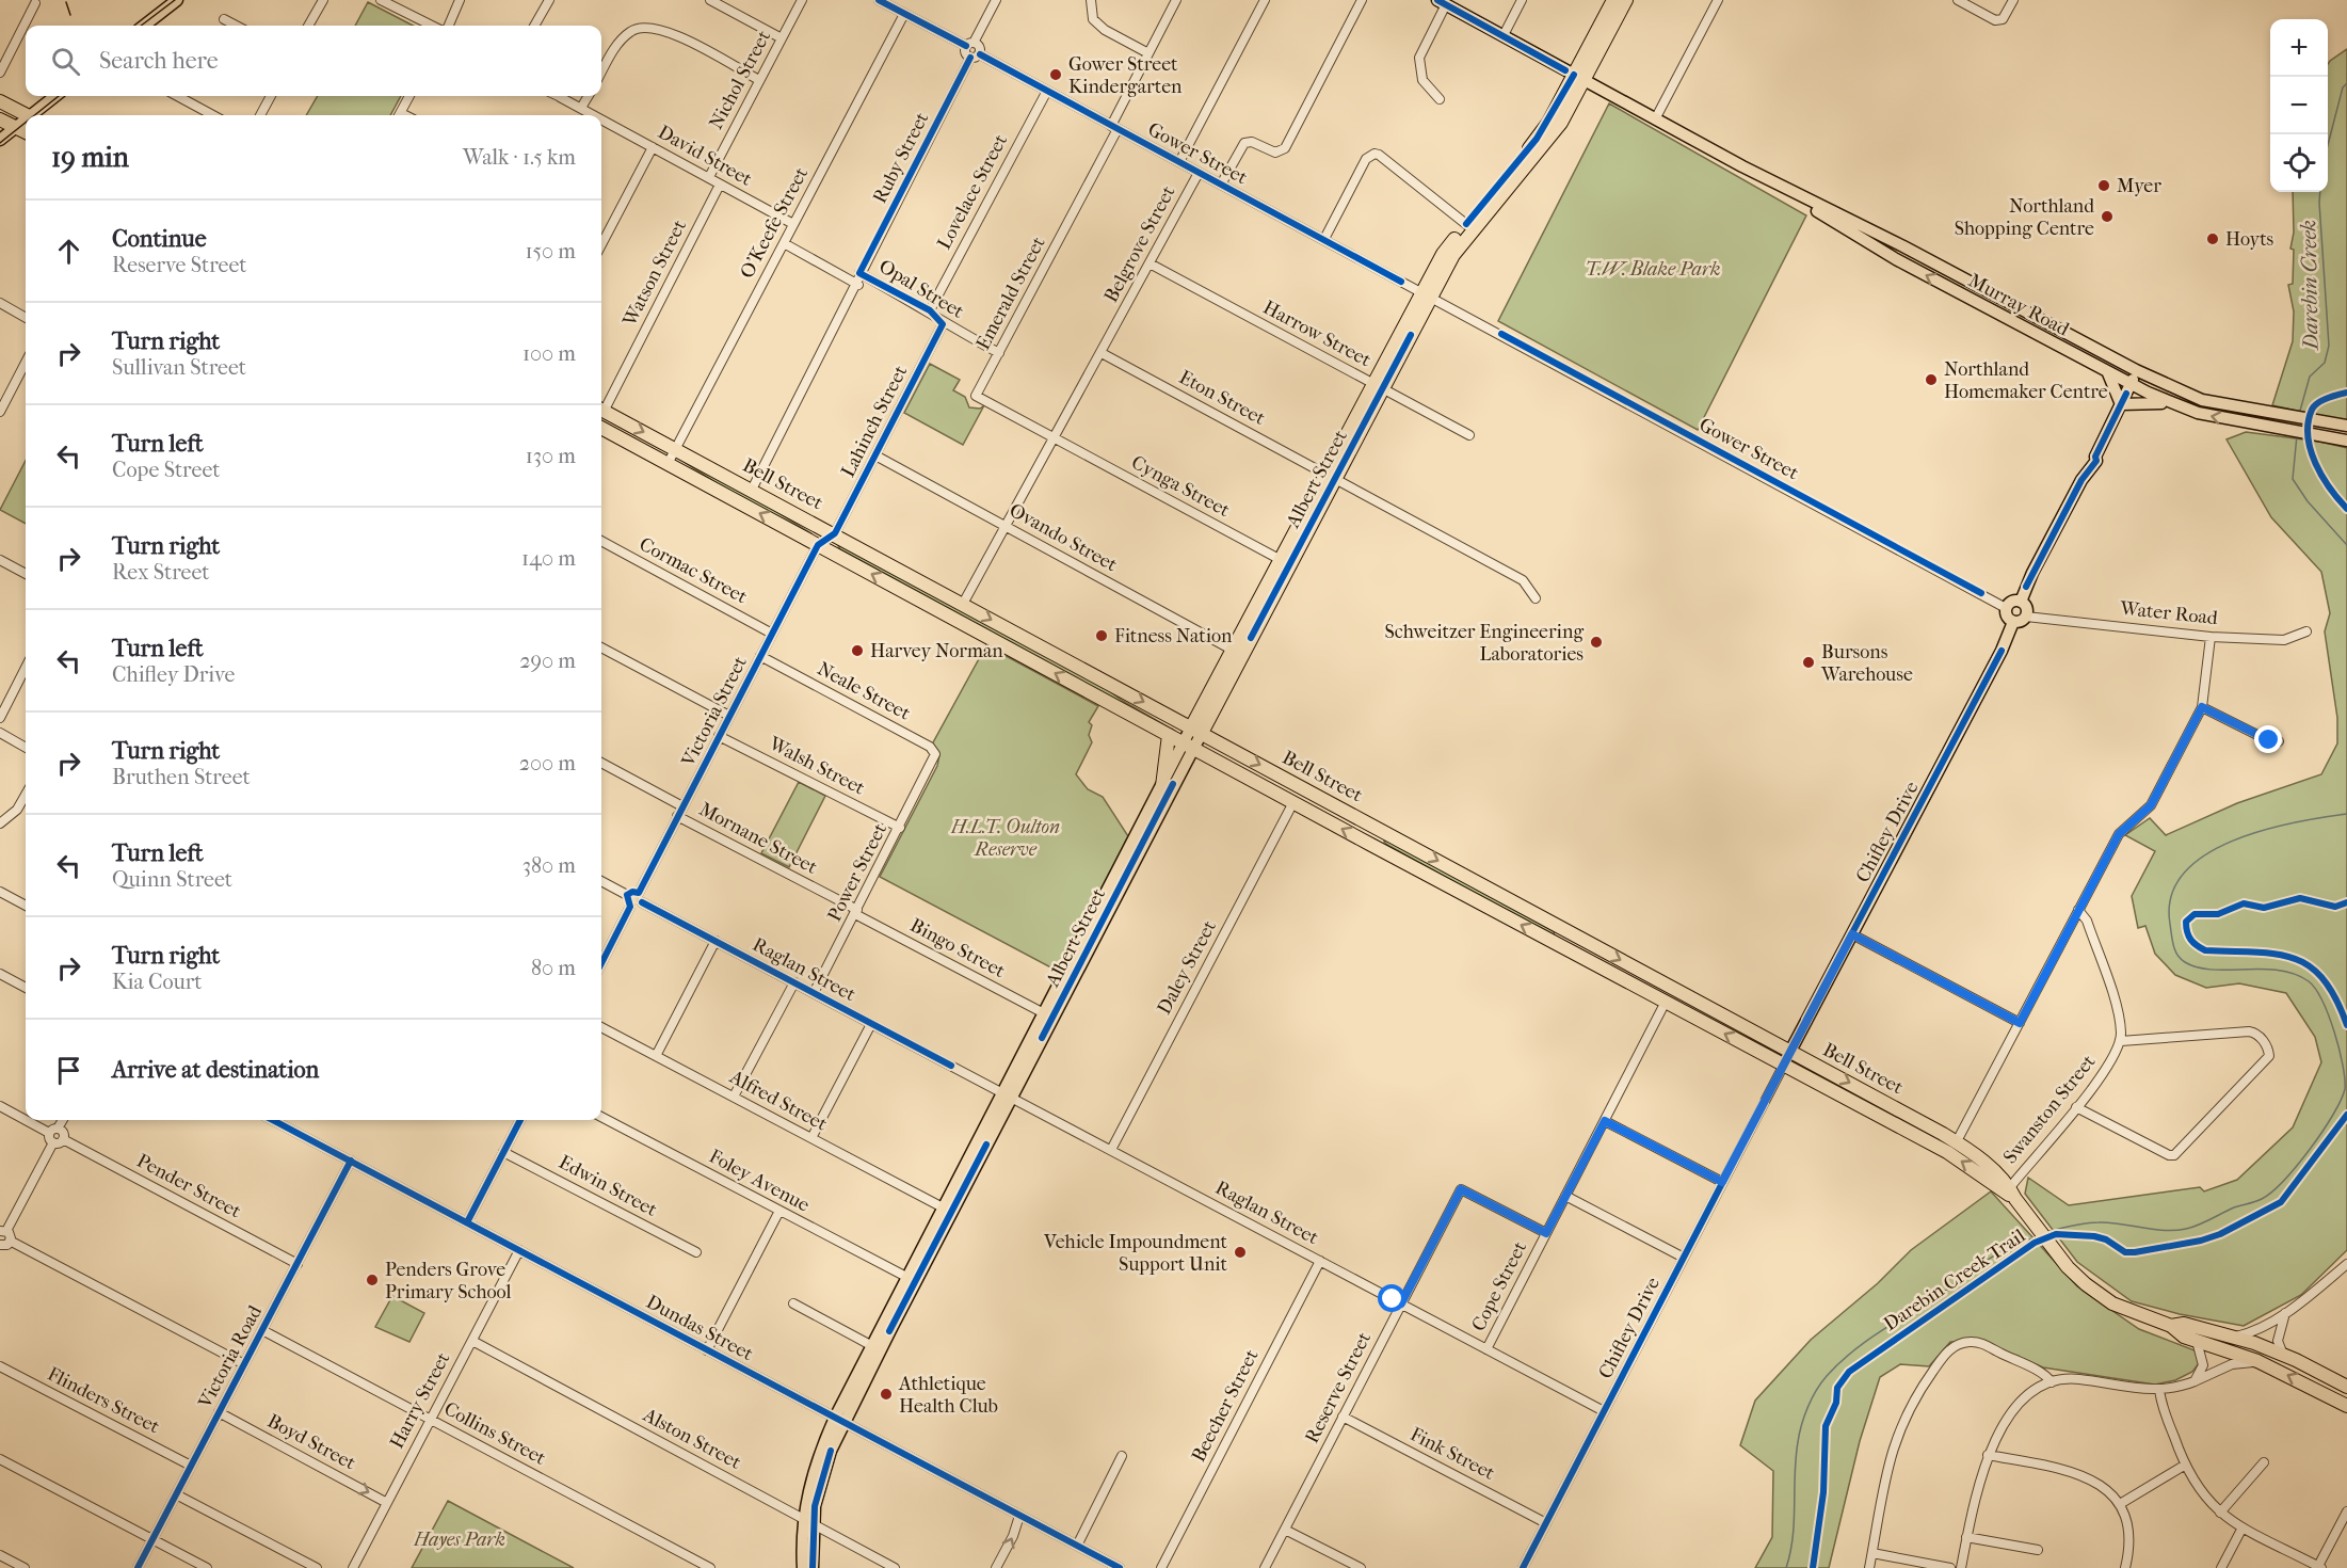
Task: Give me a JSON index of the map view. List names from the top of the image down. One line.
{"streets":{"highway":["Albert Street","Bell Street"],"main road":["Murray Road","Chifley Drive"],"street":["Nichol Street","Gower Street","David Street","Ruby Street","Lovelace Street","O'Keefe Street","Belgrove Street","Watson Street","Opal Street","Emerald Street","Harrow Street","Eton Street","Lahinch Street","Cynga Street","Ovando Street","Cormac Street","Water Road","Neale Street","Victoria Street","Walsh Street","Mornane Street","Power Street","Bingo Street","Daley Street","Raglan Street","Alfred Street","Swanston Street","Foley Avenue","Pender Street","Edwin Street","Cope Street","Dundas Street","Victoria Road","Reserve Street","Flinders Street","Harry Street","Beecher Street","Collins Street","Alston Street","Boyd Street","Fink Street"],"cycle path":["Darebin Creek Trail"]},"crossings":[["Nichol Street","David Street"],["Gower Street","Ruby Street"],["Gower Street","Lovelace Street"],["Gower Street","Belgrove Street"],["Gower Street","Emerald Street"],["Gower Street","Albert Street"],["Gower Street","Water Road"],["Gower Street","Chifley Drive"],["David Street","O'Keefe Street"],["David Street","Watson Street"],["Ruby Street","Opal Street"],["Ruby Street","Bell Street"],["Lovelace Street","Opal Street"],["O'Keefe Street","Bell Street"],["Belgrove Street","Emerald Street"],["Belgrove Street","Harrow Street"],["Belgrove Street","Eton Street"],["Belgrove Street","Bell Street"],["Belgrove Street","Cynga Street"],["Belgrove Street","Ovando Street"],["Opal Street","Emerald Street"],["Opal Street","Lahinch Street"],["Emerald Street","Cynga Street"],["Murray Road","Albert Street"],["Harrow Street","Albert Street"],["Eton Street","Albert Street"],["Lahinch Street","Bell Street"],["Lahinch Street","Ovando Street"],["Albert Street","Bell Street"],["Albert Street","Cynga Street"],["Albert Street","Ovando Street"],["Albert Street","Bingo Street"],["Albert Street","Raglan Street"],["Albert Street","Alfred Street"],["Albert Street","Foley Avenue"],["Albert Street","Dundas Street"],["Albert Street","Alston Street"],["Bell Street","Victoria Street"],["Bell Street","Chifley Drive"],["Bell Street","Daley Street"],["Bell Street","Swanston Street"],["Bell Street","Cope Street"],["Cormac Street","Victoria Street"],["Water Road","Chifley Drive"],["Neale Street","Victoria Street"],["Neale Street","Power Street"],["Victoria Street","Walsh Street"],["Victoria Street","Mornane Street"],["Victoria Street","Raglan Street"],["Walsh Street","Power Street"],["Chifley Drive","Raglan Street"],["Chifley Drive","Fink Street"],["Mornane Street","Power Street"],["Mornane Street","Bingo Street"],["Power Street","Bingo Street"],["Power Street","Raglan Street"],["Daley Street","Raglan Street"],["Raglan Street","Cope Street"],["Raglan Street","Reserve Street"],["Raglan Street","Beecher Street"],["Pender Street","Victoria Road"],["Cope Street","Reserve Street"],["Dundas Street","Victoria Road"],["Dundas Street","Harry Street"],["Victoria Road","Flinders Street"],["Victoria Road","Collins Street"],["Victoria Road","Boyd Street"],["Reserve Street","Fink Street"],["Harry Street","Collins Street"],["Harry Street","Alston Street"],["Harry Street","Boyd Street"]],"one_way":["Boyd Street"],"water":["Darebin Creek"],"parks":["T.W. Blake Park","H.L.T. Oulton Reserve","Hayes Park"],"places":["Gower Street Kindergarten","Myer","Northland Shopping Centre","Hoyts","Northland Homemaker Centre","Fitness Nation","Schweitzer Engineering Laboratories","Harvey Norman","Bursons Warehouse","Vehicle Impoundment Support Unit","Penders Grove Primary School","Athletique Health Club"],"page":{"map_buttons":["+","−"],"search":"Search here","heading":["19 min","Walk · 1.5 km"],"list":[["Continue","Reserve Street","150 m"],["Turn right","Sullivan Street","100 m"],["Turn left","Cope Street","130 m"],["Turn right","Rex Street","140 m"],["Turn left","Chifley Drive","290 m"],["Turn right","Bruthen Street","200 m"],["Turn left","Quinn Street","380 m"],["Turn right","Kia Court","80 m"],"Arrive at destination"]}}
